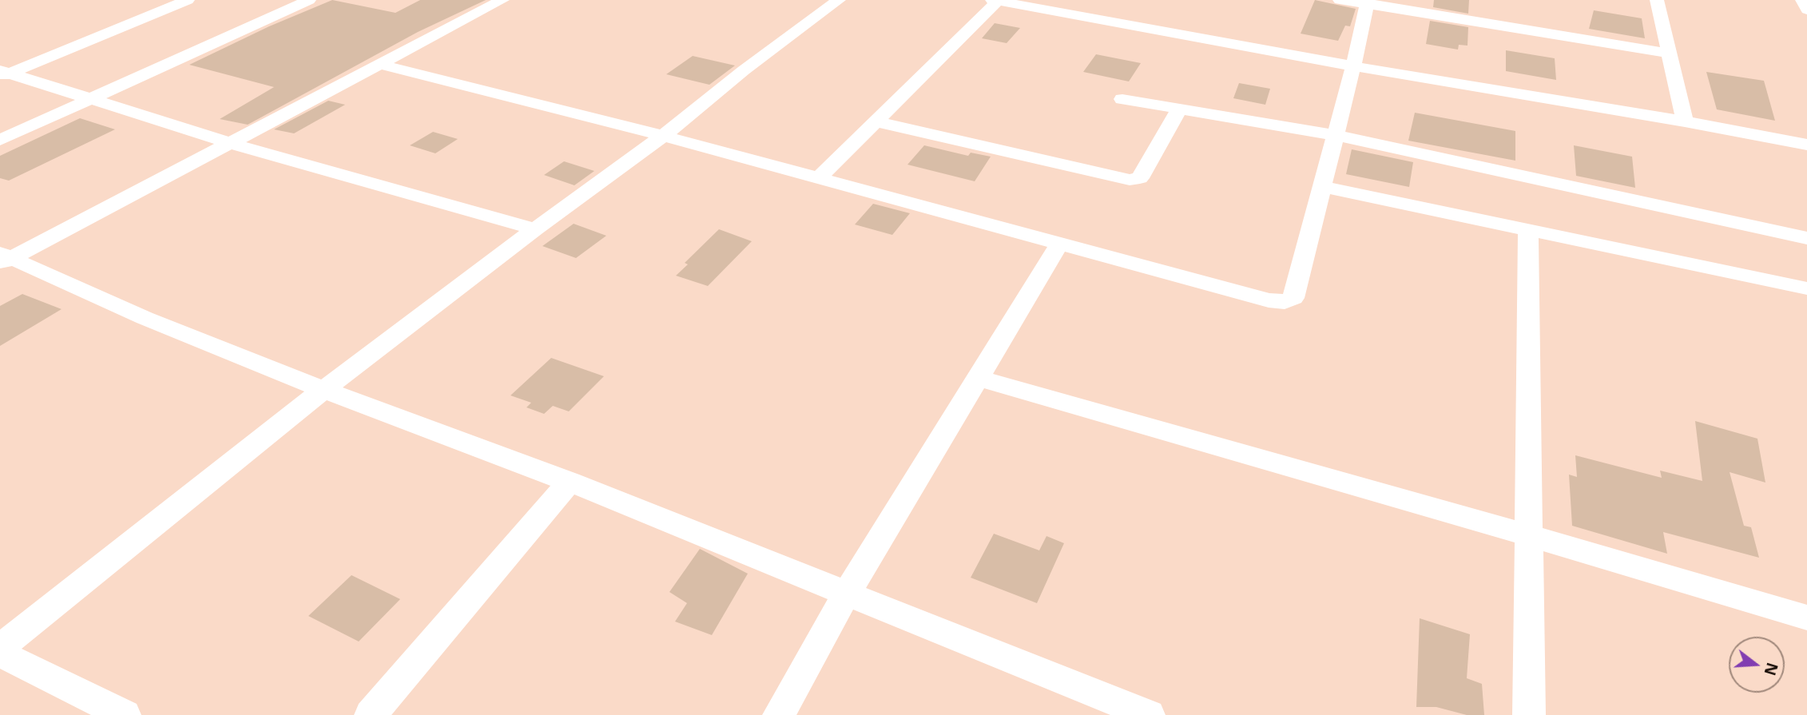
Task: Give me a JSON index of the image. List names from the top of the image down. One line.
{"north":"right"}
